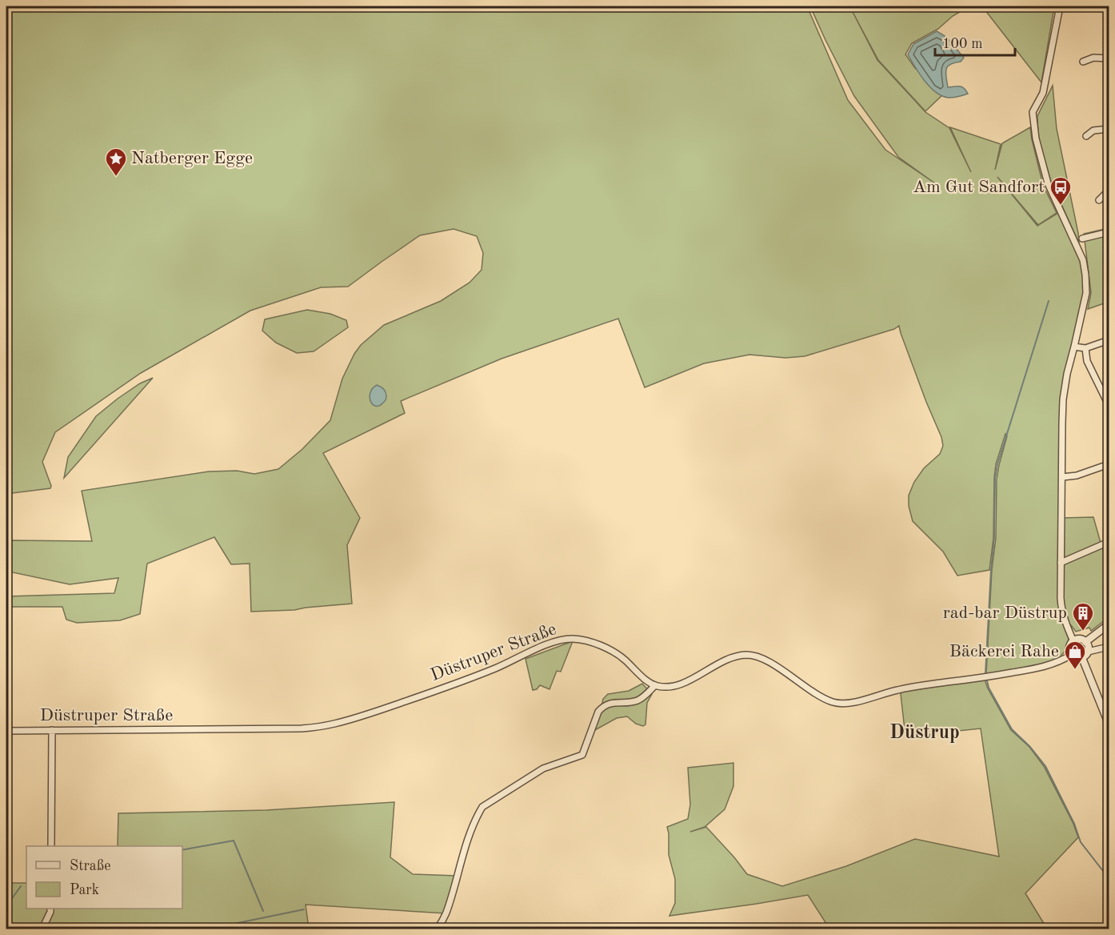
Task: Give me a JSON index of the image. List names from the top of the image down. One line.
{"streets":{"street":["Düstruper Straße"]},"districts":["Düstrup"],"places":{"place":["Natberger Egge"],"bus stop":["Am Gut Sandfort"],"building":["rad-bar Düstrup"],"shop":["Bäckerei Rahe"]},"legend":["Straße","Park"],"scale_bar":"100 m"}
